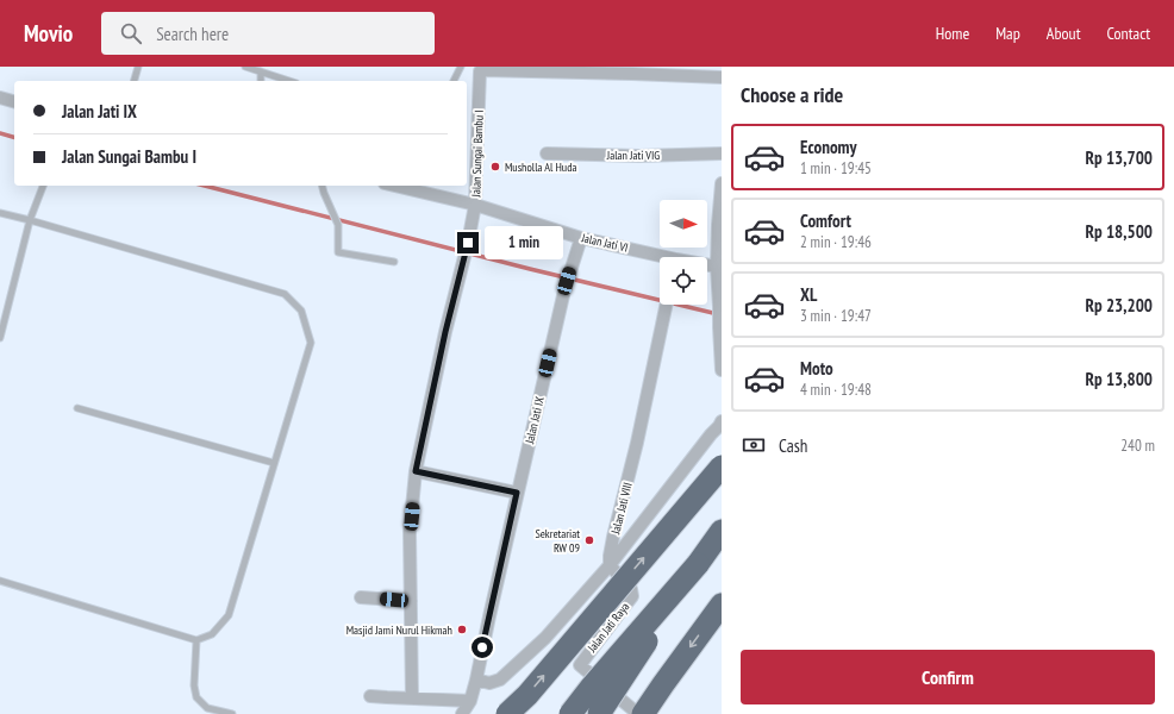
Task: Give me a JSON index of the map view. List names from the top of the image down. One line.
{"streets":{"street":["Jalan Sungai Bambu I","Jalan Jati VIG","Jalan Jati VI","Jalan Jati IX","Jalan Jati VIII","Jalan Jati Raya"]},"crossings":[["Jalan Sungai Bambu I","Jalan Jati VI"],["Jalan Jati VI","Jalan Jati IX"],["Jalan Jati VIII","Jalan Jati Raya"]],"places":["Musholla Al Huda","Sekretariat RW 09","Masjid Jami Nurul Hikmah"],"north":"right","page":{"header":"Movio","search":"Search here","nav":["Home","Map","About","Contact"],"heading":"Choose a ride","banner":["Jalan Jati IX","Jalan Sungai Bambu I"],"list":[{"name":"Economy","note":"1 min · 19:45","value":"Rp 13,700"},{"name":"Comfort","note":"2 min · 19:46","value":"Rp 18,500"},{"name":"XL","note":"3 min · 19:47","value":"Rp 23,200"},{"name":"Moto","note":"4 min · 19:48","value":"Rp 13,800"}],"bubble":"1 min","pay":["Cash","240 m"],"buttons":"Confirm"}}
